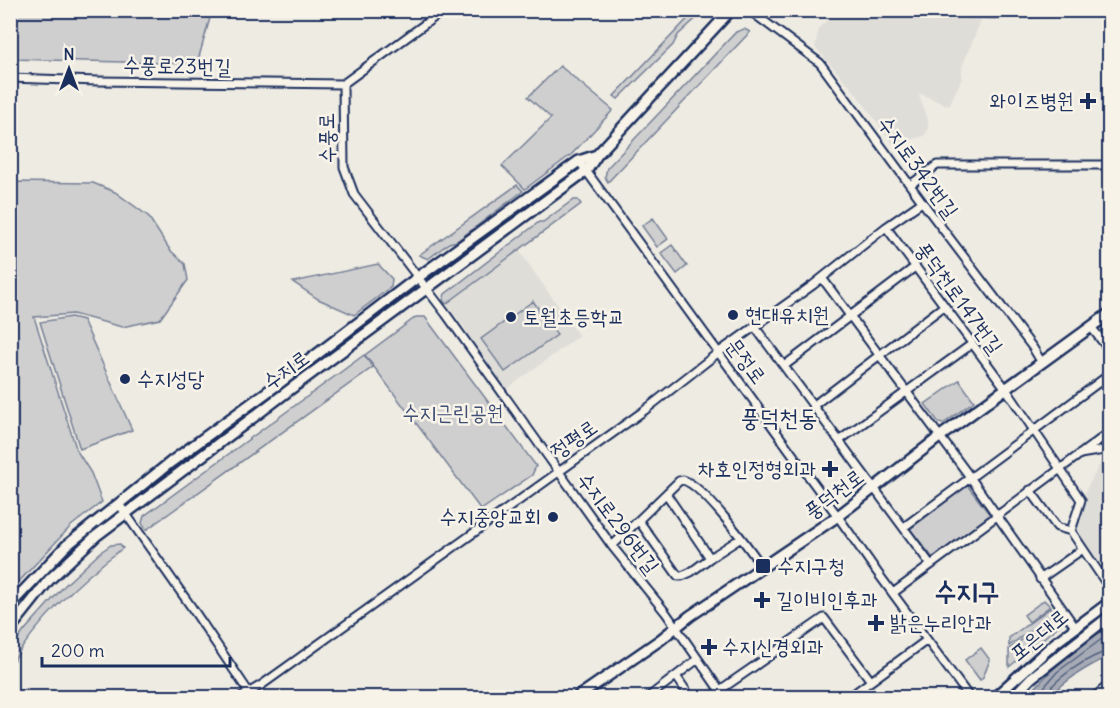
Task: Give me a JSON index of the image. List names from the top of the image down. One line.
{"streets":{"main road":["수지로","풍덕천로","포은대로"],"street":["수풍로23번길","수풍로","수지로342번길","풍덕천로147번길","문정로","정평로","수지로296번길"]},"crossings":[["수풍로23번길","수풍로"],["수풍로","수지로"],["수풍로","수지로296번길"],["수지로342번길","정평로"],["수지로342번길","풍덕천로"],["풍덕천로147번길","정평로"],["풍덕천로147번길","풍덕천로"],["문정로","수지로"],["문정로","정평로"],["문정로","풍덕천로"],["수지로","수지로296번길"],["정평로","수지로296번길"],["풍덕천로","수지로296번길"]],"districts":["풍덕천동","수지구"],"parks":["수지근린공원"],"places":{"health":["와이즈병원","차호인정형외과","길이비인후과","밝은누리안과","수지신경외과"],"other":["현대유치원","토월초등학교","수지성당","수지중앙교회"],"transit":["수지구청"]},"scale_bar":"200 m","north":"top"}
